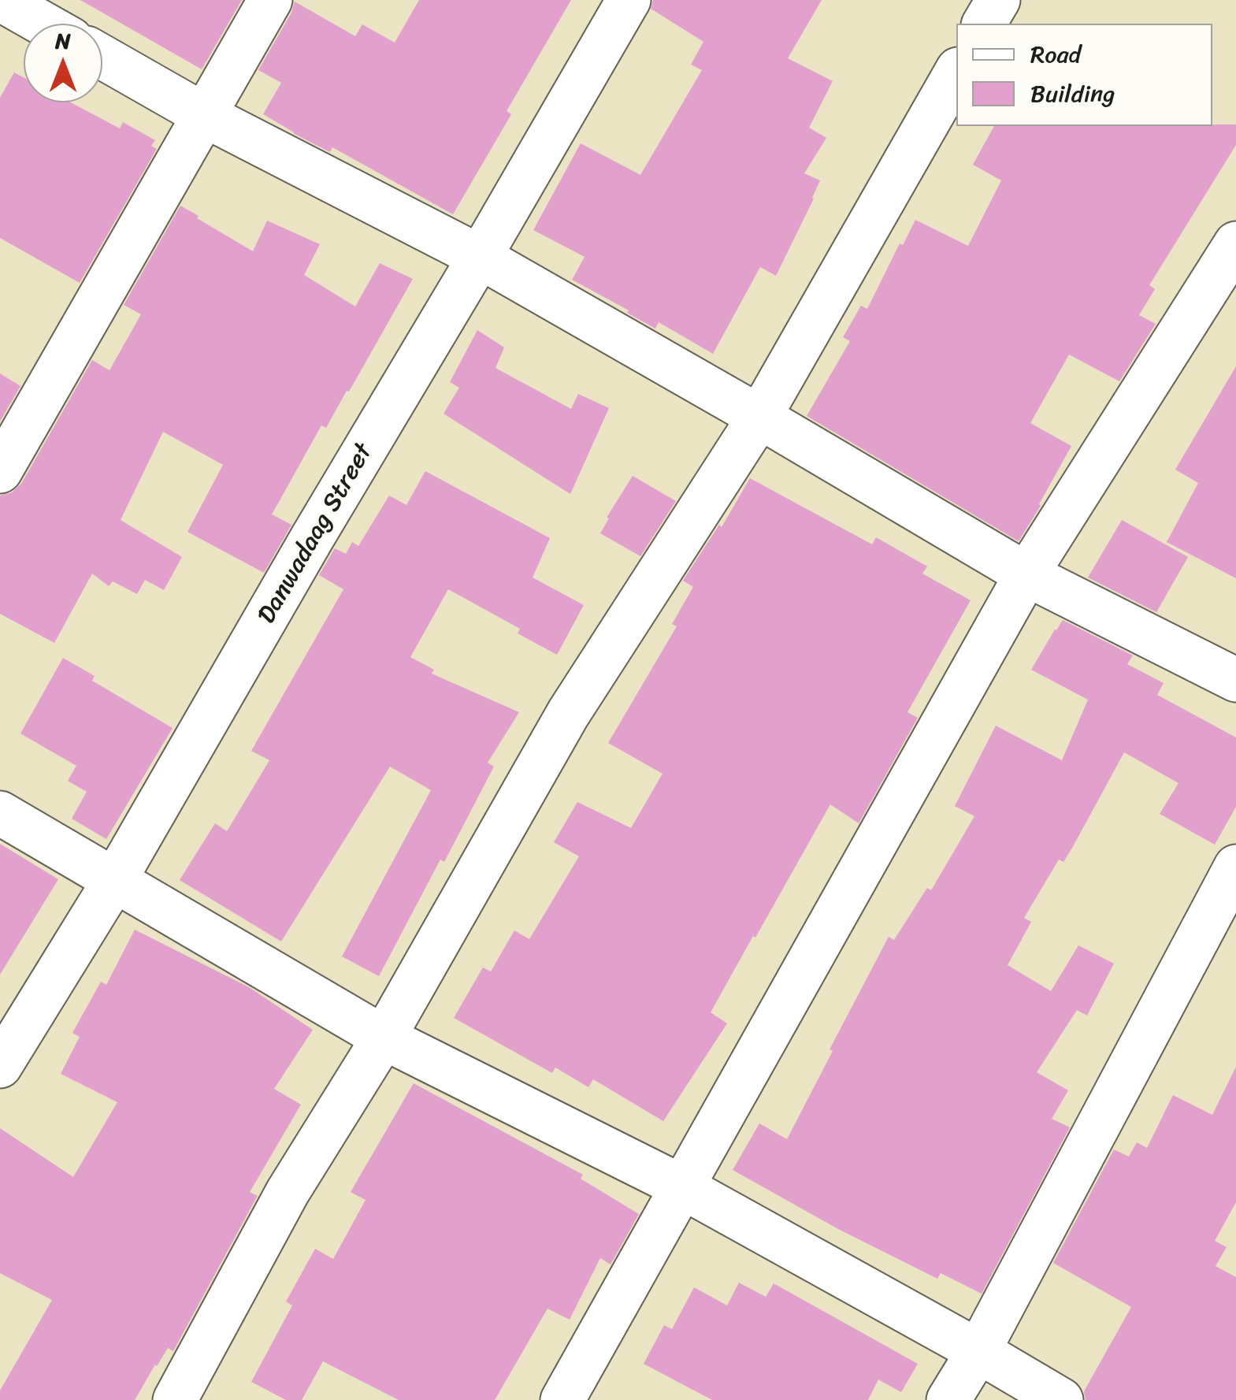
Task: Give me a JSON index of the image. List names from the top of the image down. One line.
{"streets":{"street":["Danwadaag Street"]},"legend":["Road","Building"],"north":"top"}
